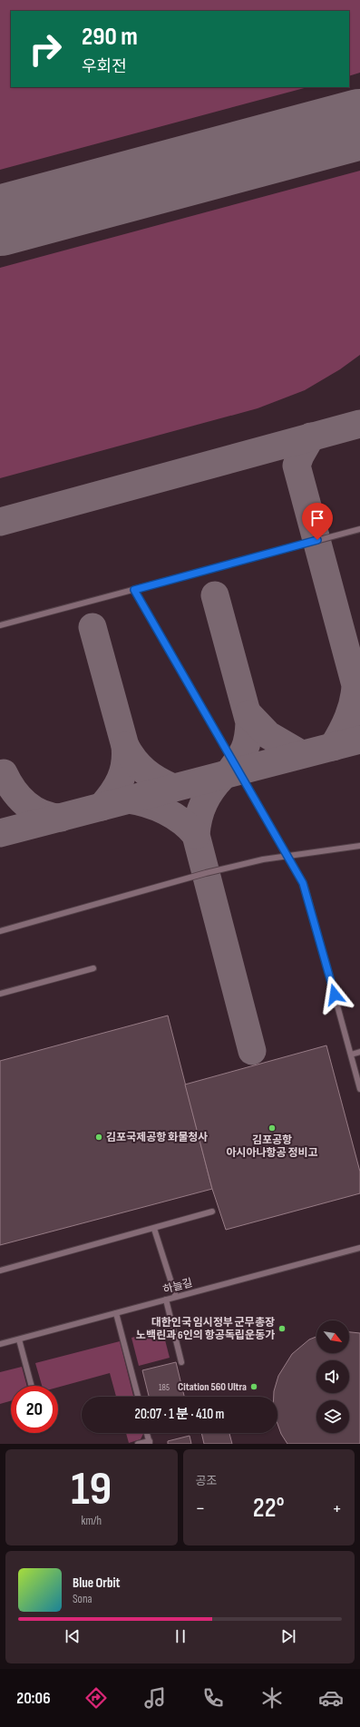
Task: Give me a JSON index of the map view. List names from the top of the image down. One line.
{"streets":{"lane":["하늘길"]},"places":["김포공항 아시아나항공 정비고","김포국제공항 화물청사","대한인국 임시정부 군무총장 노백린과 6인의 항공독립운동가","Citation 560 Ultra"],"house_numbers":["185"],"north":"bottom right","page":{"turn":["290 m","우회전"],"limit":"20","trip":"20:07 · 1 분 · 410 m","tile":[["19","km/h"],"공조"],"heat":["−","22°","+"],"song":["Blue Orbit","Sona"],"tabs":"20:06"}}
